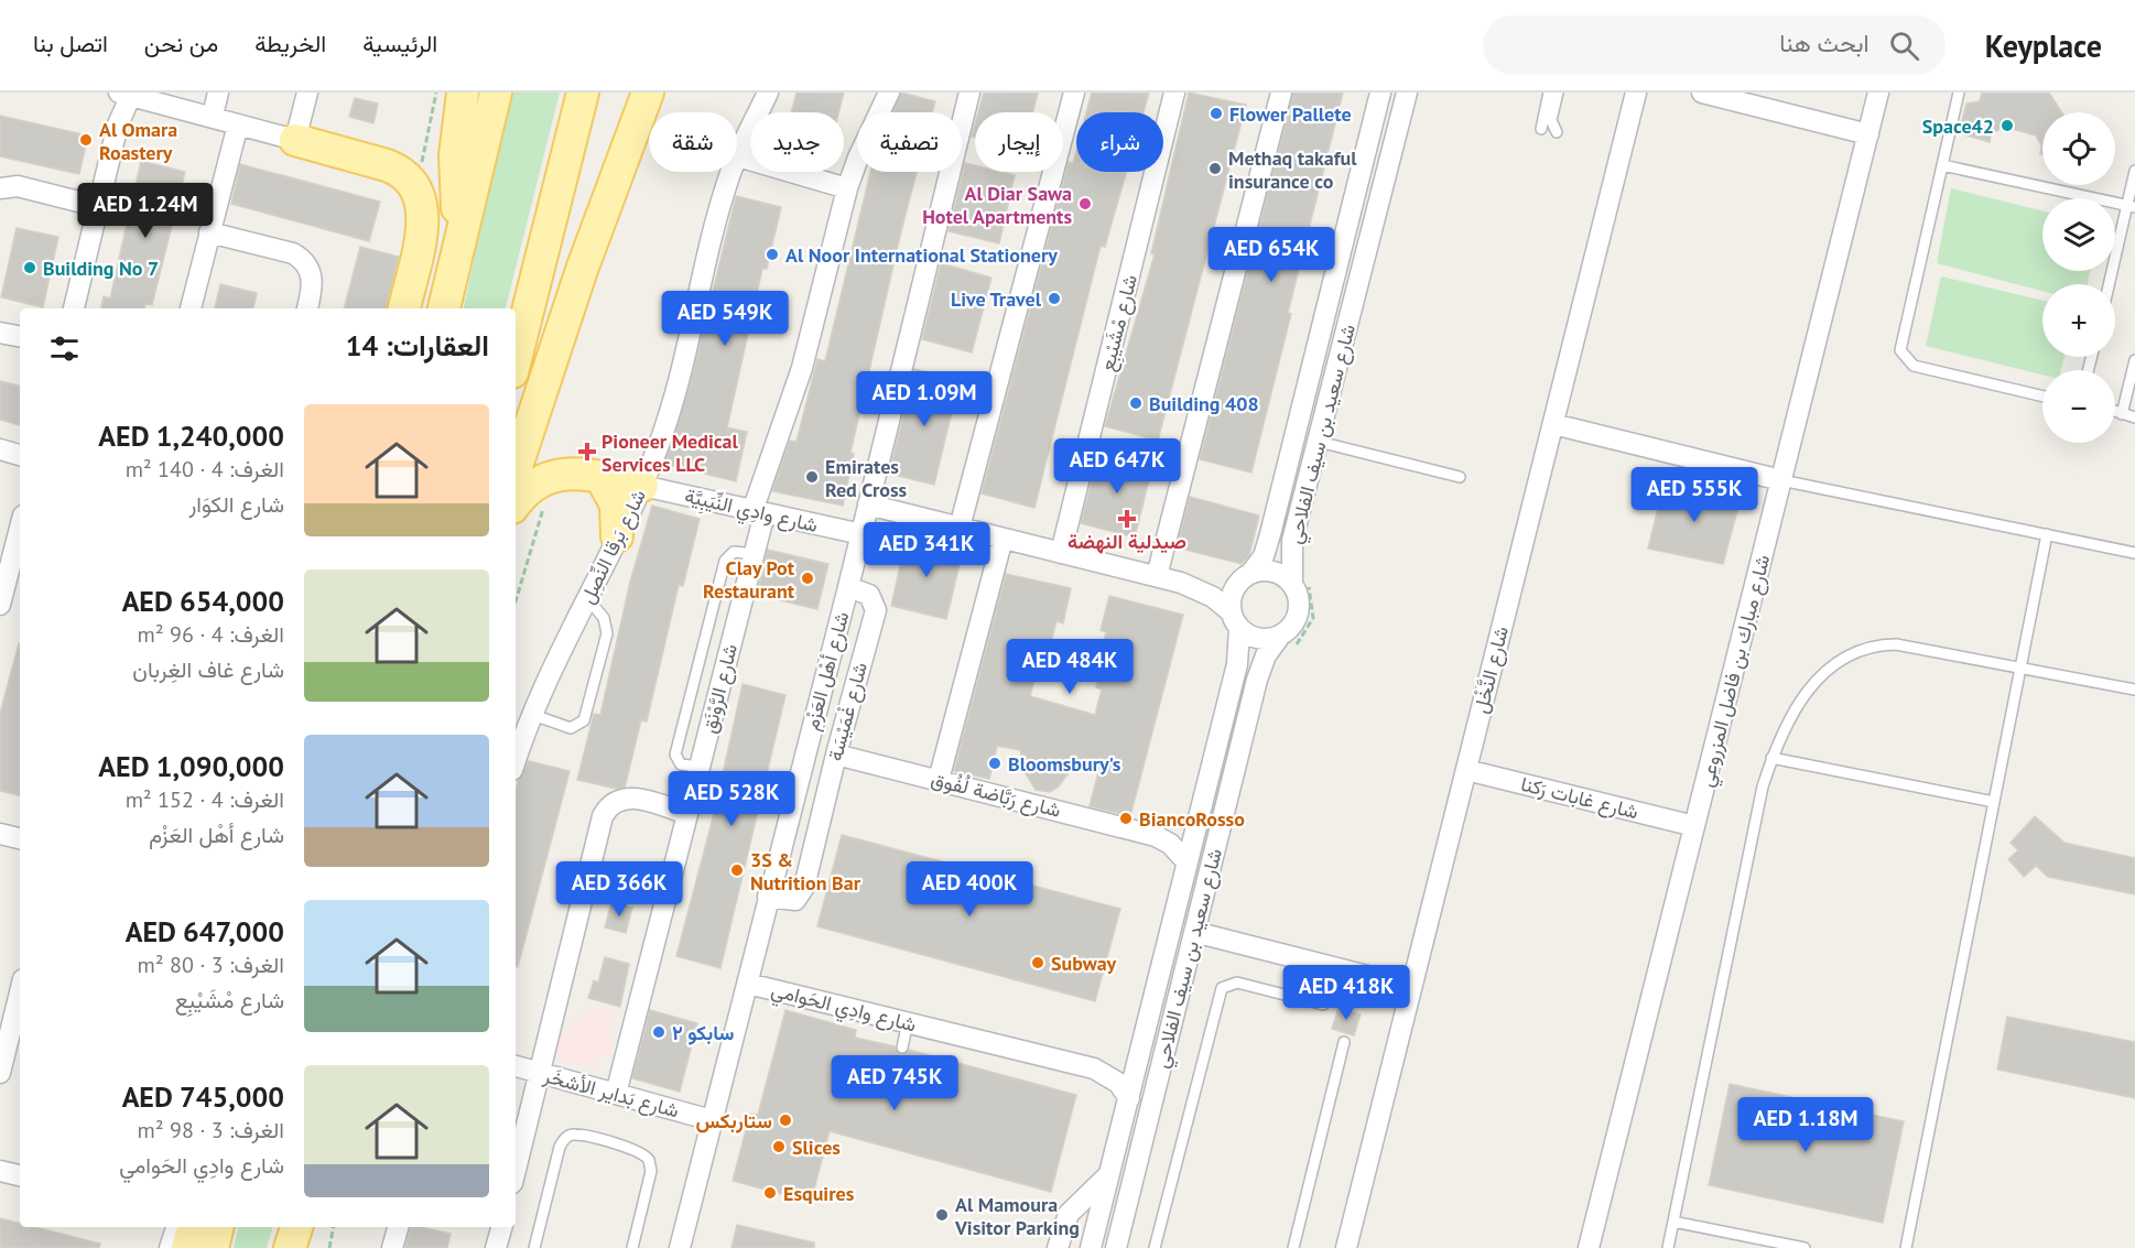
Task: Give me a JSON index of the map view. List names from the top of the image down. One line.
{"streets":{"street":["شارع مْشَيْبِع","شارع سعيد بن سيف الفلاحي","شارع وادِي النِّيَبِيَّة","شارع بَرقا النِّصِل","شارع النَّخْل","شارع أهْل العَزْم","شارع مبارك بن فاضل المزروعي","شارع الرَّوْنَق","شارع غْمَيْسَة","شارع رَبَّاضة لُفُوق","شارع غابات رَكنا","شارع وادِي الحَوامي","شارع بَداير الأشخَر"]},"crossings":[["شارع سعيد بن سيف الفلاحي","شارع رَبَّاضة لُفُوق"],["شارع سعيد بن سيف الفلاحي","شارع وادِي الحَوامي"],["شارع وادِي النِّيَبِيَّة","شارع بَرقا النِّصِل"],["شارع وادِي النِّيَبِيَّة","شارع أهْل العَزْم"],["شارع وادِي النِّيَبِيَّة","شارع الرَّوْنَق"],["شارع النَّخْل","شارع غابات رَكنا"],["شارع أهْل العَزْم","شارع غْمَيْسَة"],["شارع أهْل العَزْم","شارع وادِي الحَوامي"],["شارع أهْل العَزْم","شارع بَداير الأشخَر"],["شارع مبارك بن فاضل المزروعي","شارع غابات رَكنا"],["شارع الرَّوْنَق","شارع بَداير الأشخَر"],["شارع غْمَيْسَة","شارع رَبَّاضة لُفُوق"]],"places":{"other":["Flower Pallete","Space42","Al Omara Roastery","Methaq takaful insurance co","Al Diar Sawa Hotel Apartments","Al Noor International Stationery","Building No 7","Live Travel","Building 408","Emirates Red Cross","Clay Pot Restaurant","Bloomsbury's","BiancoRosso","3S & Nutrition Bar","Subway","سابكو ٢","ستاربكس","Slices","Esquires","Al Mamoura Visitor Parking"],"health":["Pioneer Medical Services LLC","صيدلية النهضة"]},"page":{"header":"Keyplace","search":"ابحث هنا","nav":["الرئيسية","الخريطة","من نحن","اتصل بنا"],"map_buttons":["+","−"],"chip":["شراء","إيجار","تصفية","جديد","شقة"],"price":["AED 1.24M","AED 654K","AED 549K","AED 1.09M","AED 647K","AED 555K","AED 341K","AED 484K","AED 528K","AED 366K","AED 400K","AED 418K","AED 745K","AED 1.18M"],"heading":"العقارات: 14","list":[{"name":"AED 1,240,000","note":"الغرف: 4 · 140 m² · شارع الكوَار"},{"name":"AED 654,000","note":"الغرف: 4 · 96 m² · شارع غاف الغِربان"},{"name":"AED 1,090,000","note":"الغرف: 4 · 152 m² · شارع أهْل العَزْم"},{"name":"AED 647,000","note":"الغرف: 3 · 80 m² · شارع مْشَيْبِع"},{"name":"AED 745,000","note":"الغرف: 3 · 98 m² · شارع وادِي الحَوامي"}]}}
